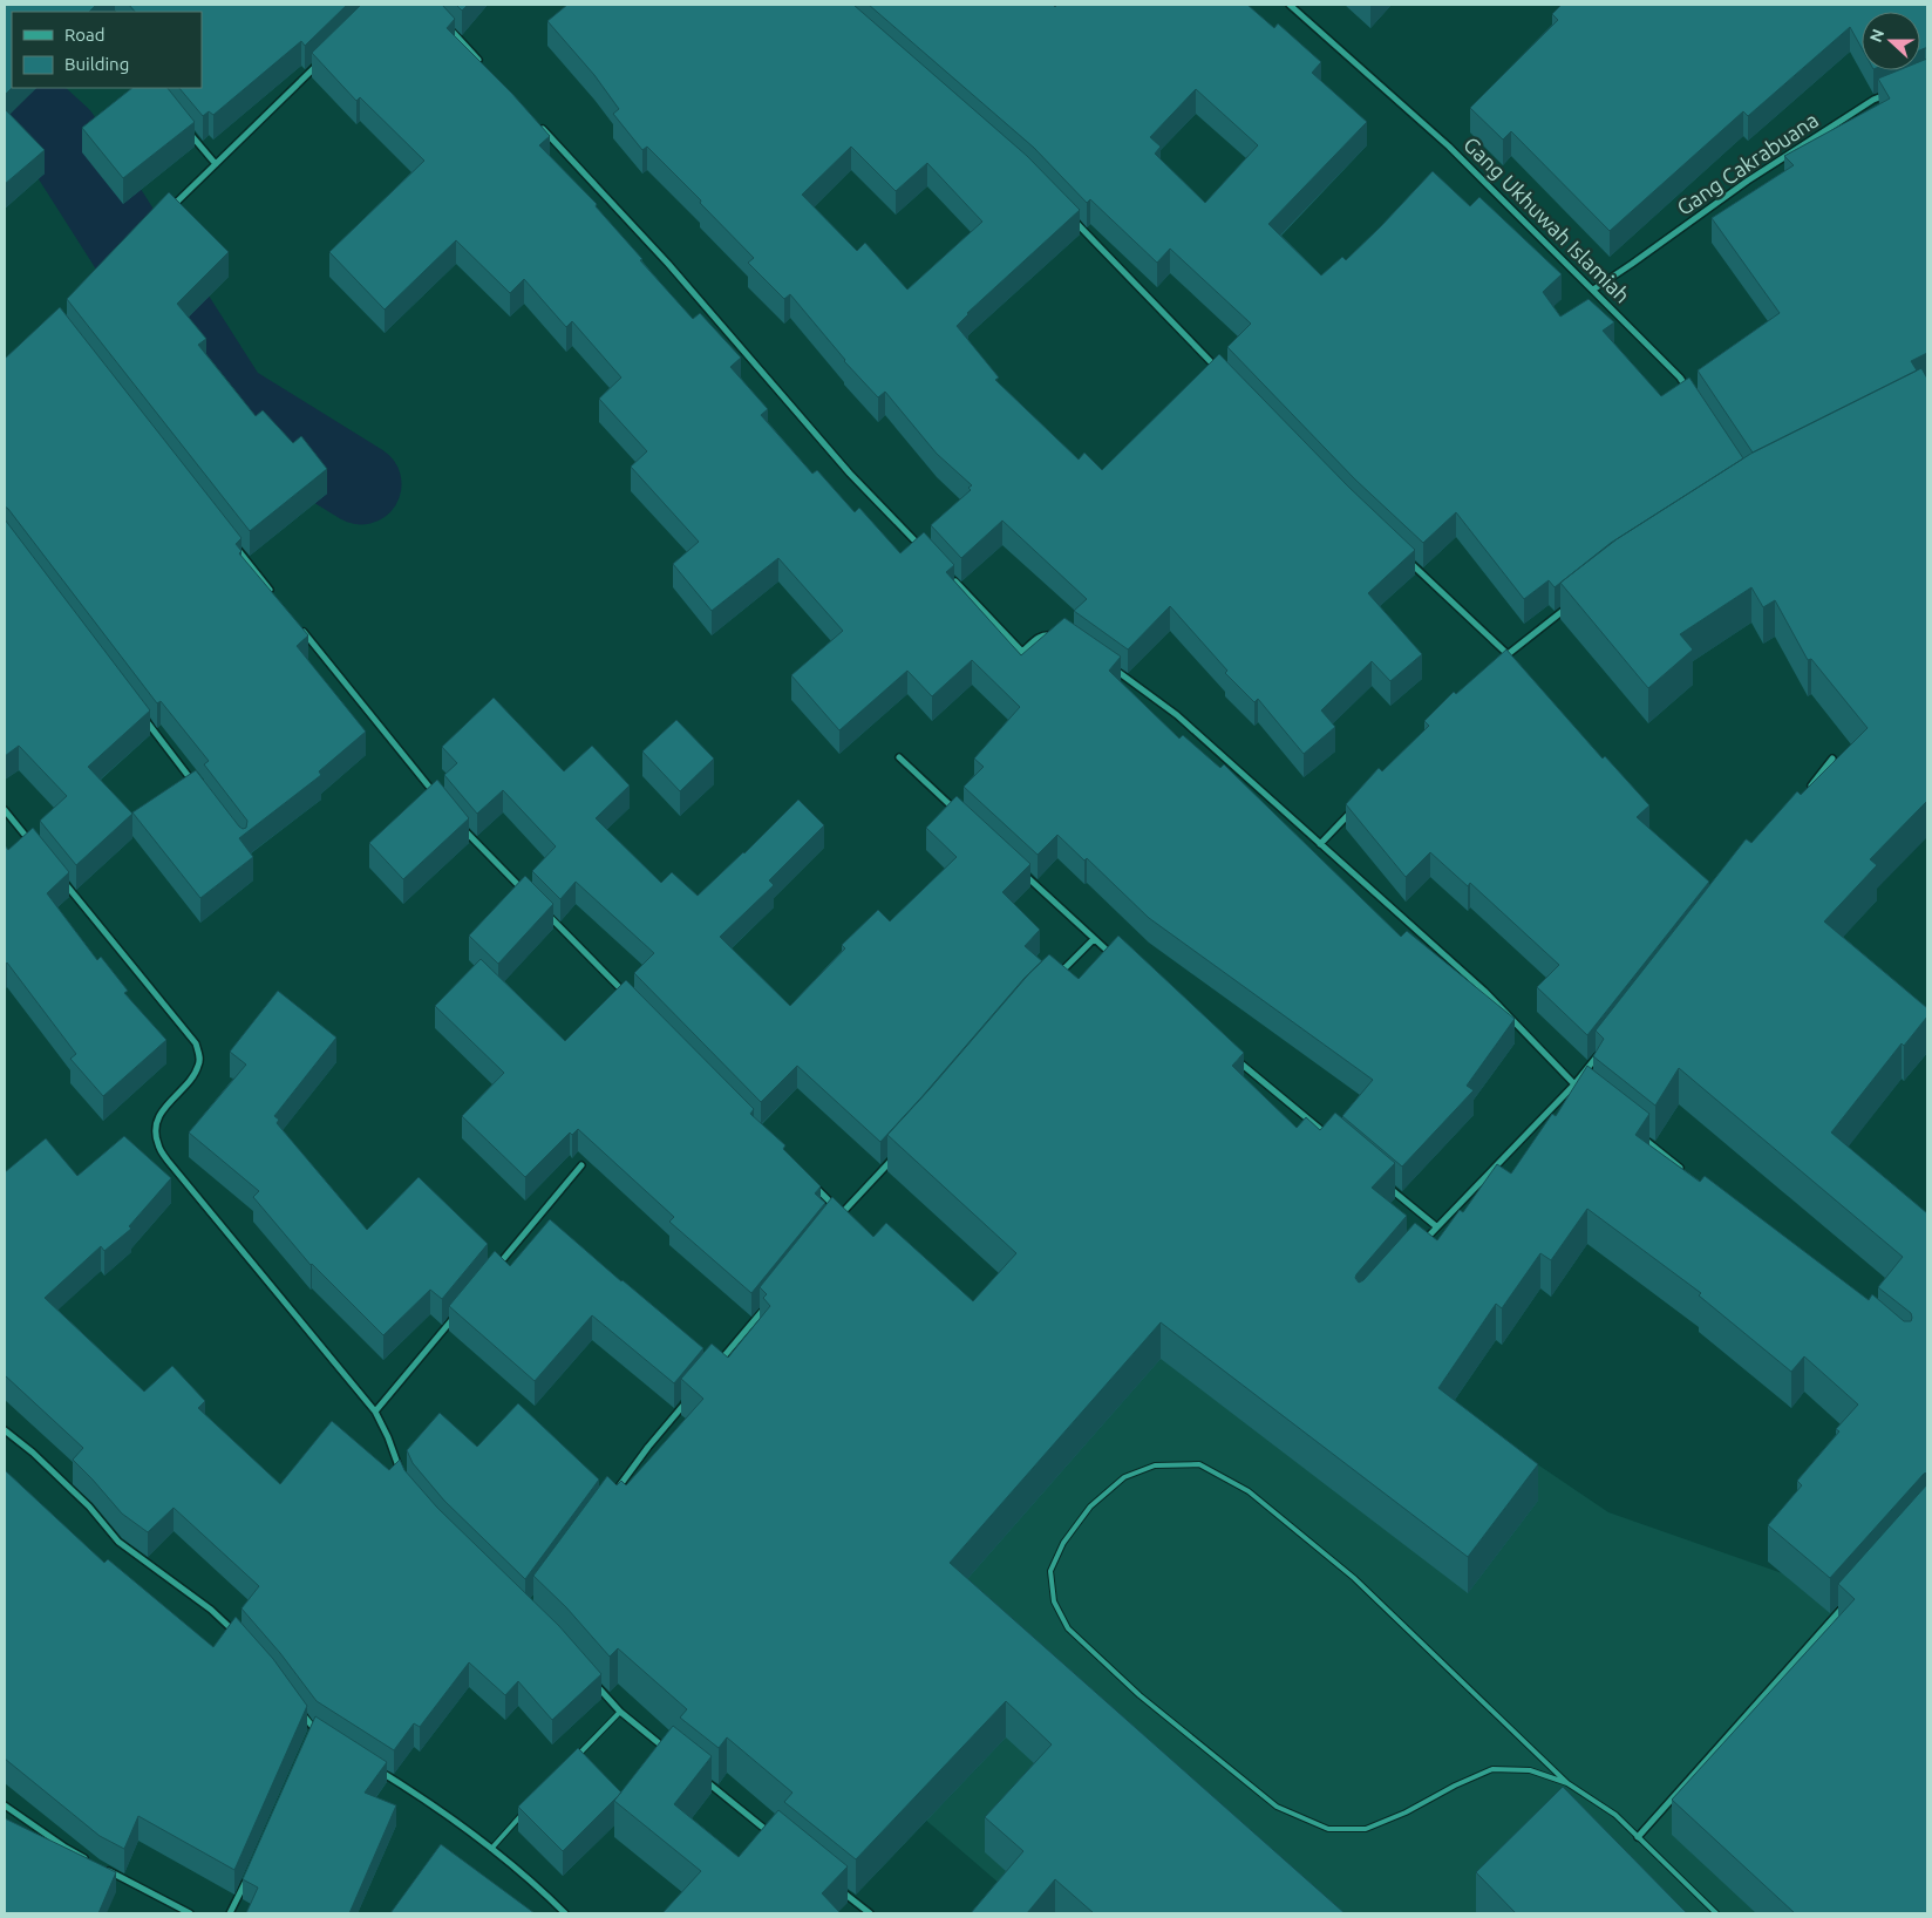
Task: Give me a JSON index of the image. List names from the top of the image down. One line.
{"streets":{"street":["Gang Cakrabuana","Gang Ukhuwah Islamiah"]},"crossings":[["Gang Cakrabuana","Gang Ukhuwah Islamiah"]],"legend":["Road","Building"],"north":"left"}
